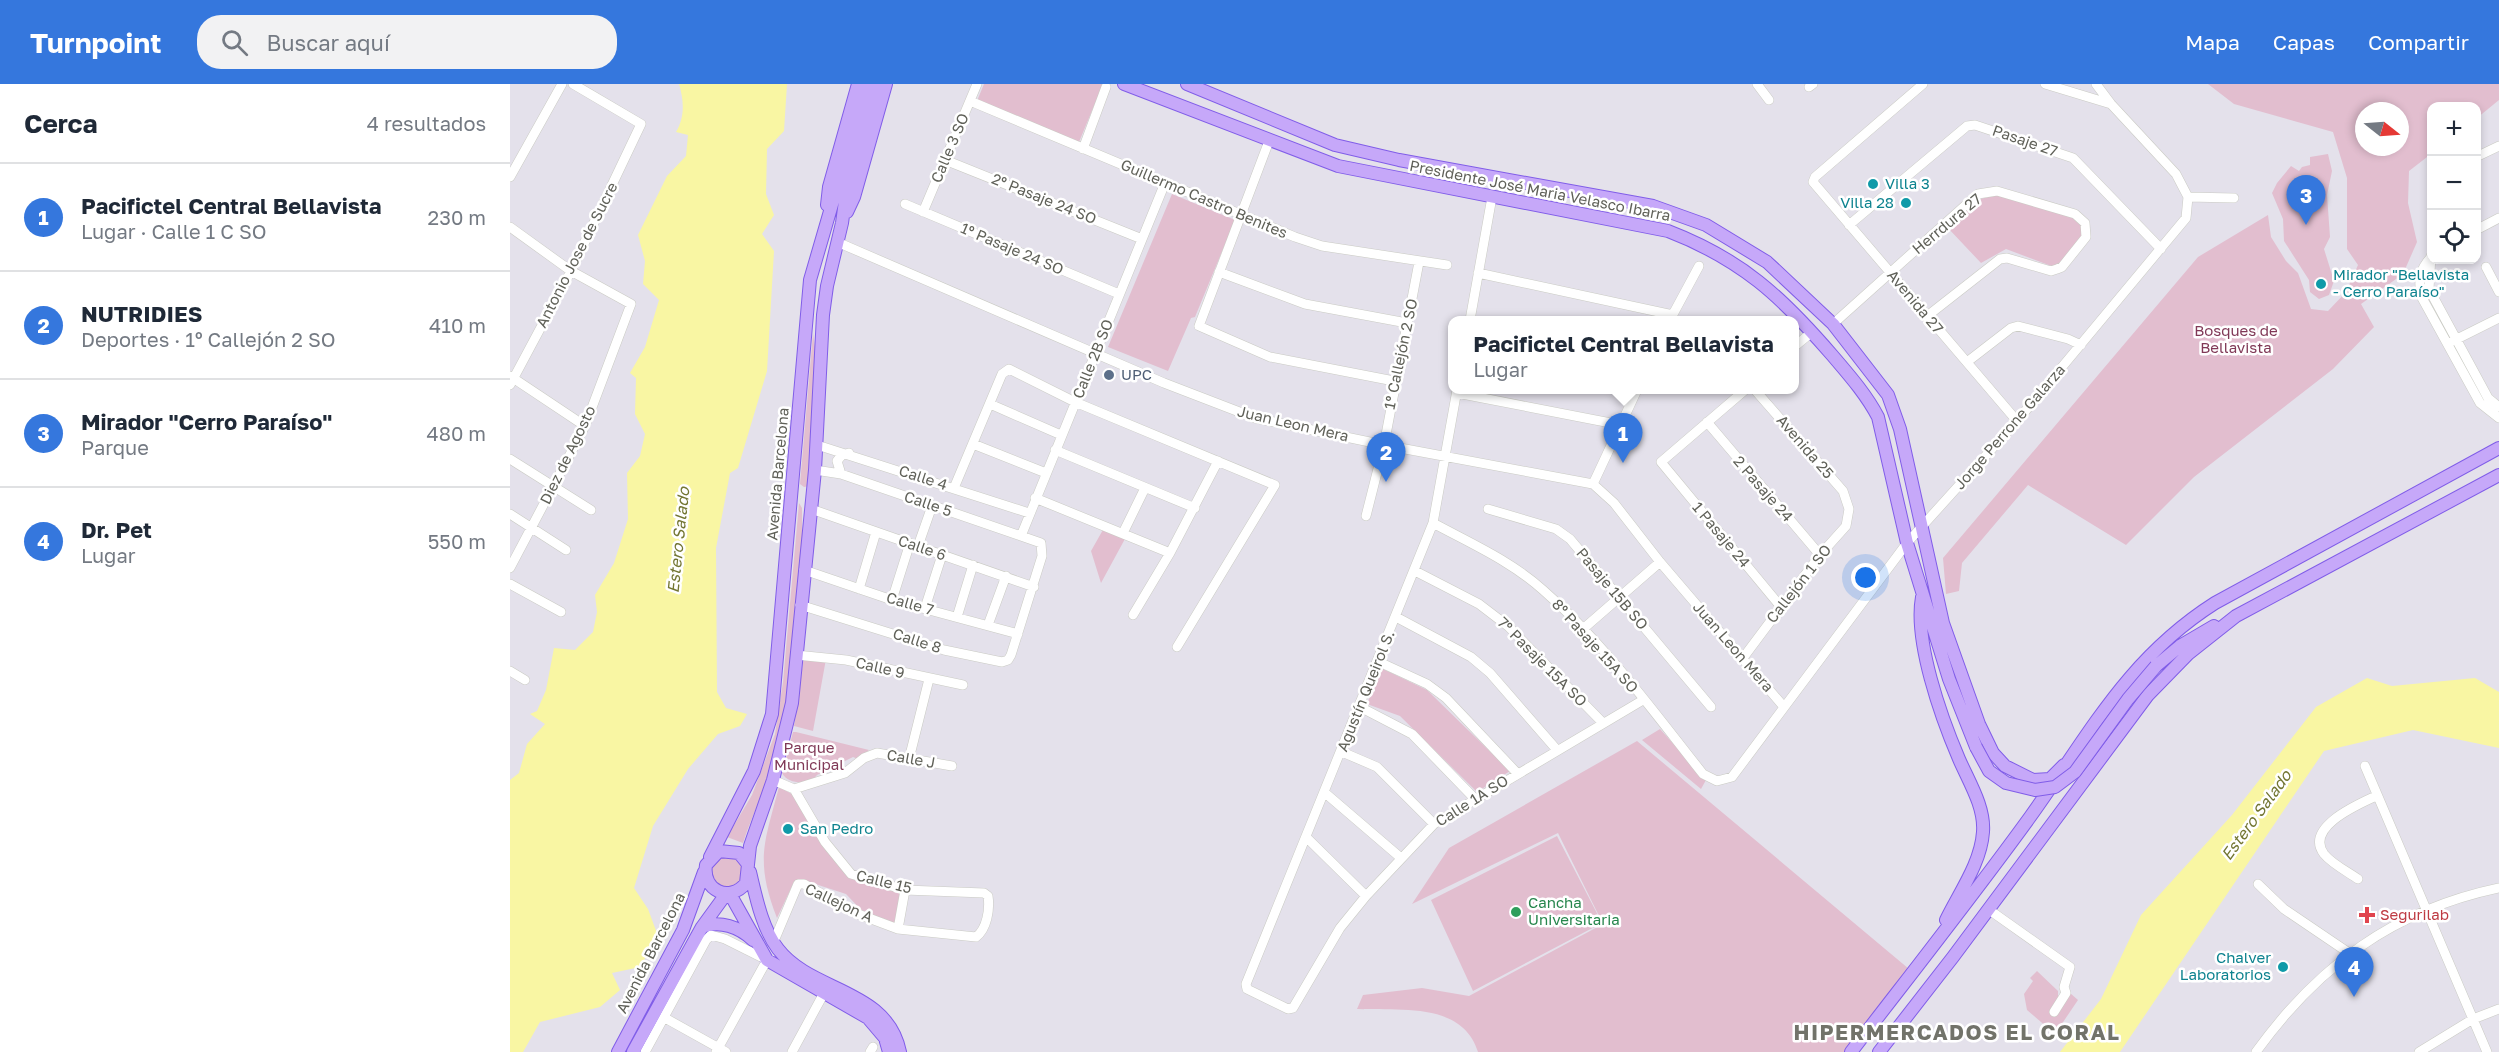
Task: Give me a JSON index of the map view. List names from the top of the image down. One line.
{"streets":{"main road":["Presidente José Maria Velasco Ibarra","Avenida Barcelona"],"street":["Pasaje 27","Calle 3 SO","2º Pasaje 24 SO","Guillermo Castro Benites","Herrdura 27","1º Pasaje 24 SO","Antonio Jose de Sucre","Avenida 27","1º Callejón 2 SO","Calle 2B SO","Juan Leon Mera","Jorge Perrone Galarza","Avenida 25","Diez de Agosto","Calle 4","2 Pasaje 24","Calle 5","1 Pasaje 24","Calle 6","Callejón 1 SO","Pasaje 15B SO","Calle 7","Calle 8","8º Pasaje 15A SO","7º Pasaje 15A SO","Calle 9","Agustín Queirol S.","Calle J","Calle 1A SO","Calle 15","Callejon A"]},"crossings":[["Pasaje 27","Avenida 27"],["Pasaje 27","Jorge Perrone Galarza"],["Calle 3 SO","2º Pasaje 24 SO"],["Calle 3 SO","Guillermo Castro Benites"],["Calle 3 SO","1º Pasaje 24 SO"],["Presidente José Maria Velasco Ibarra","Herrdura 27"],["Presidente José Maria Velasco Ibarra","Jorge Perrone Galarza"],["2º Pasaje 24 SO","Calle 2B SO"],["Guillermo Castro Benites","1º Callejón 2 SO"],["Guillermo Castro Benites","Calle 2B SO"],["Herrdura 27","Avenida 27"],["1º Pasaje 24 SO","Calle 2B SO"],["Antonio Jose de Sucre","Diez de Agosto"],["Avenida 27","Jorge Perrone Galarza"],["1º Callejón 2 SO","Juan Leon Mera"],["Calle 2B SO","Juan Leon Mera"],["Calle 2B SO","Calle 4"],["Calle 2B SO","Calle 5"],["Juan Leon Mera","Jorge Perrone Galarza"],["Juan Leon Mera","Avenida Barcelona"],["Juan Leon Mera","Callejón 1 SO"],["Juan Leon Mera","Agustín Queirol S."],["Jorge Perrone Galarza","8º Pasaje 15A SO"],["Avenida 25","Callejón 1 SO"],["Avenida Barcelona","Calle 4"],["Avenida Barcelona","Calle 5"],["Avenida Barcelona","Calle 6"],["Avenida Barcelona","Calle 7"],["Avenida Barcelona","Calle 8"],["Avenida Barcelona","Calle 9"],["2 Pasaje 24","1 Pasaje 24"],["2 Pasaje 24","Callejón 1 SO"],["Calle 5","Calle 8"],["1 Pasaje 24","Callejón 1 SO"],["Calle 6","Calle 8"],["Calle 7","Calle 8"],["8º Pasaje 15A SO","Agustín Queirol S."],["8º Pasaje 15A SO","Calle 1A SO"],["7º Pasaje 15A SO","Agustín Queirol S."],["7º Pasaje 15A SO","Calle 1A SO"],["Agustín Queirol S.","Calle 1A SO"],["Calle J","Calle 15"],["Calle 15","Callejon A"]],"districts":["HIPERMERCADOS EL CORAL"],"water":["Estero Salado"],"parks":["Bosques de Bellavista","Parque Municipal"],"places":{"other":["Villa 3","Villa 28","Mirador \"Bellavista - Cerro Paraíso\"","UPC","San Pedro","Cancha Universitaria","Chalver Laboratorios"],"health":["Segurilab"]},"north":"right","page":{"header":"Turnpoint","search":"Buscar aquí","nav":["Mapa","Capas","Compartir"],"heading":["Cerca","4 resultados"],"map_buttons":["+","−"],"list":[{"mark":"1","name":"Pacifictel Central Bellavista","note":"Lugar · Calle 1 C SO","value":"230 m"},{"mark":"2","name":"NUTRIDIES","note":"Deportes · 1º Callejón 2 SO","value":"410 m"},{"mark":"3","name":"Mirador \"Cerro Paraíso\"","note":"Parque","value":"480 m"},{"mark":"4","name":"Dr. Pet","note":"Lugar","value":"550 m"}],"pins":["3","1","2","4"],"popup":["Pacifictel Central Bellavista","Lugar"]}}
